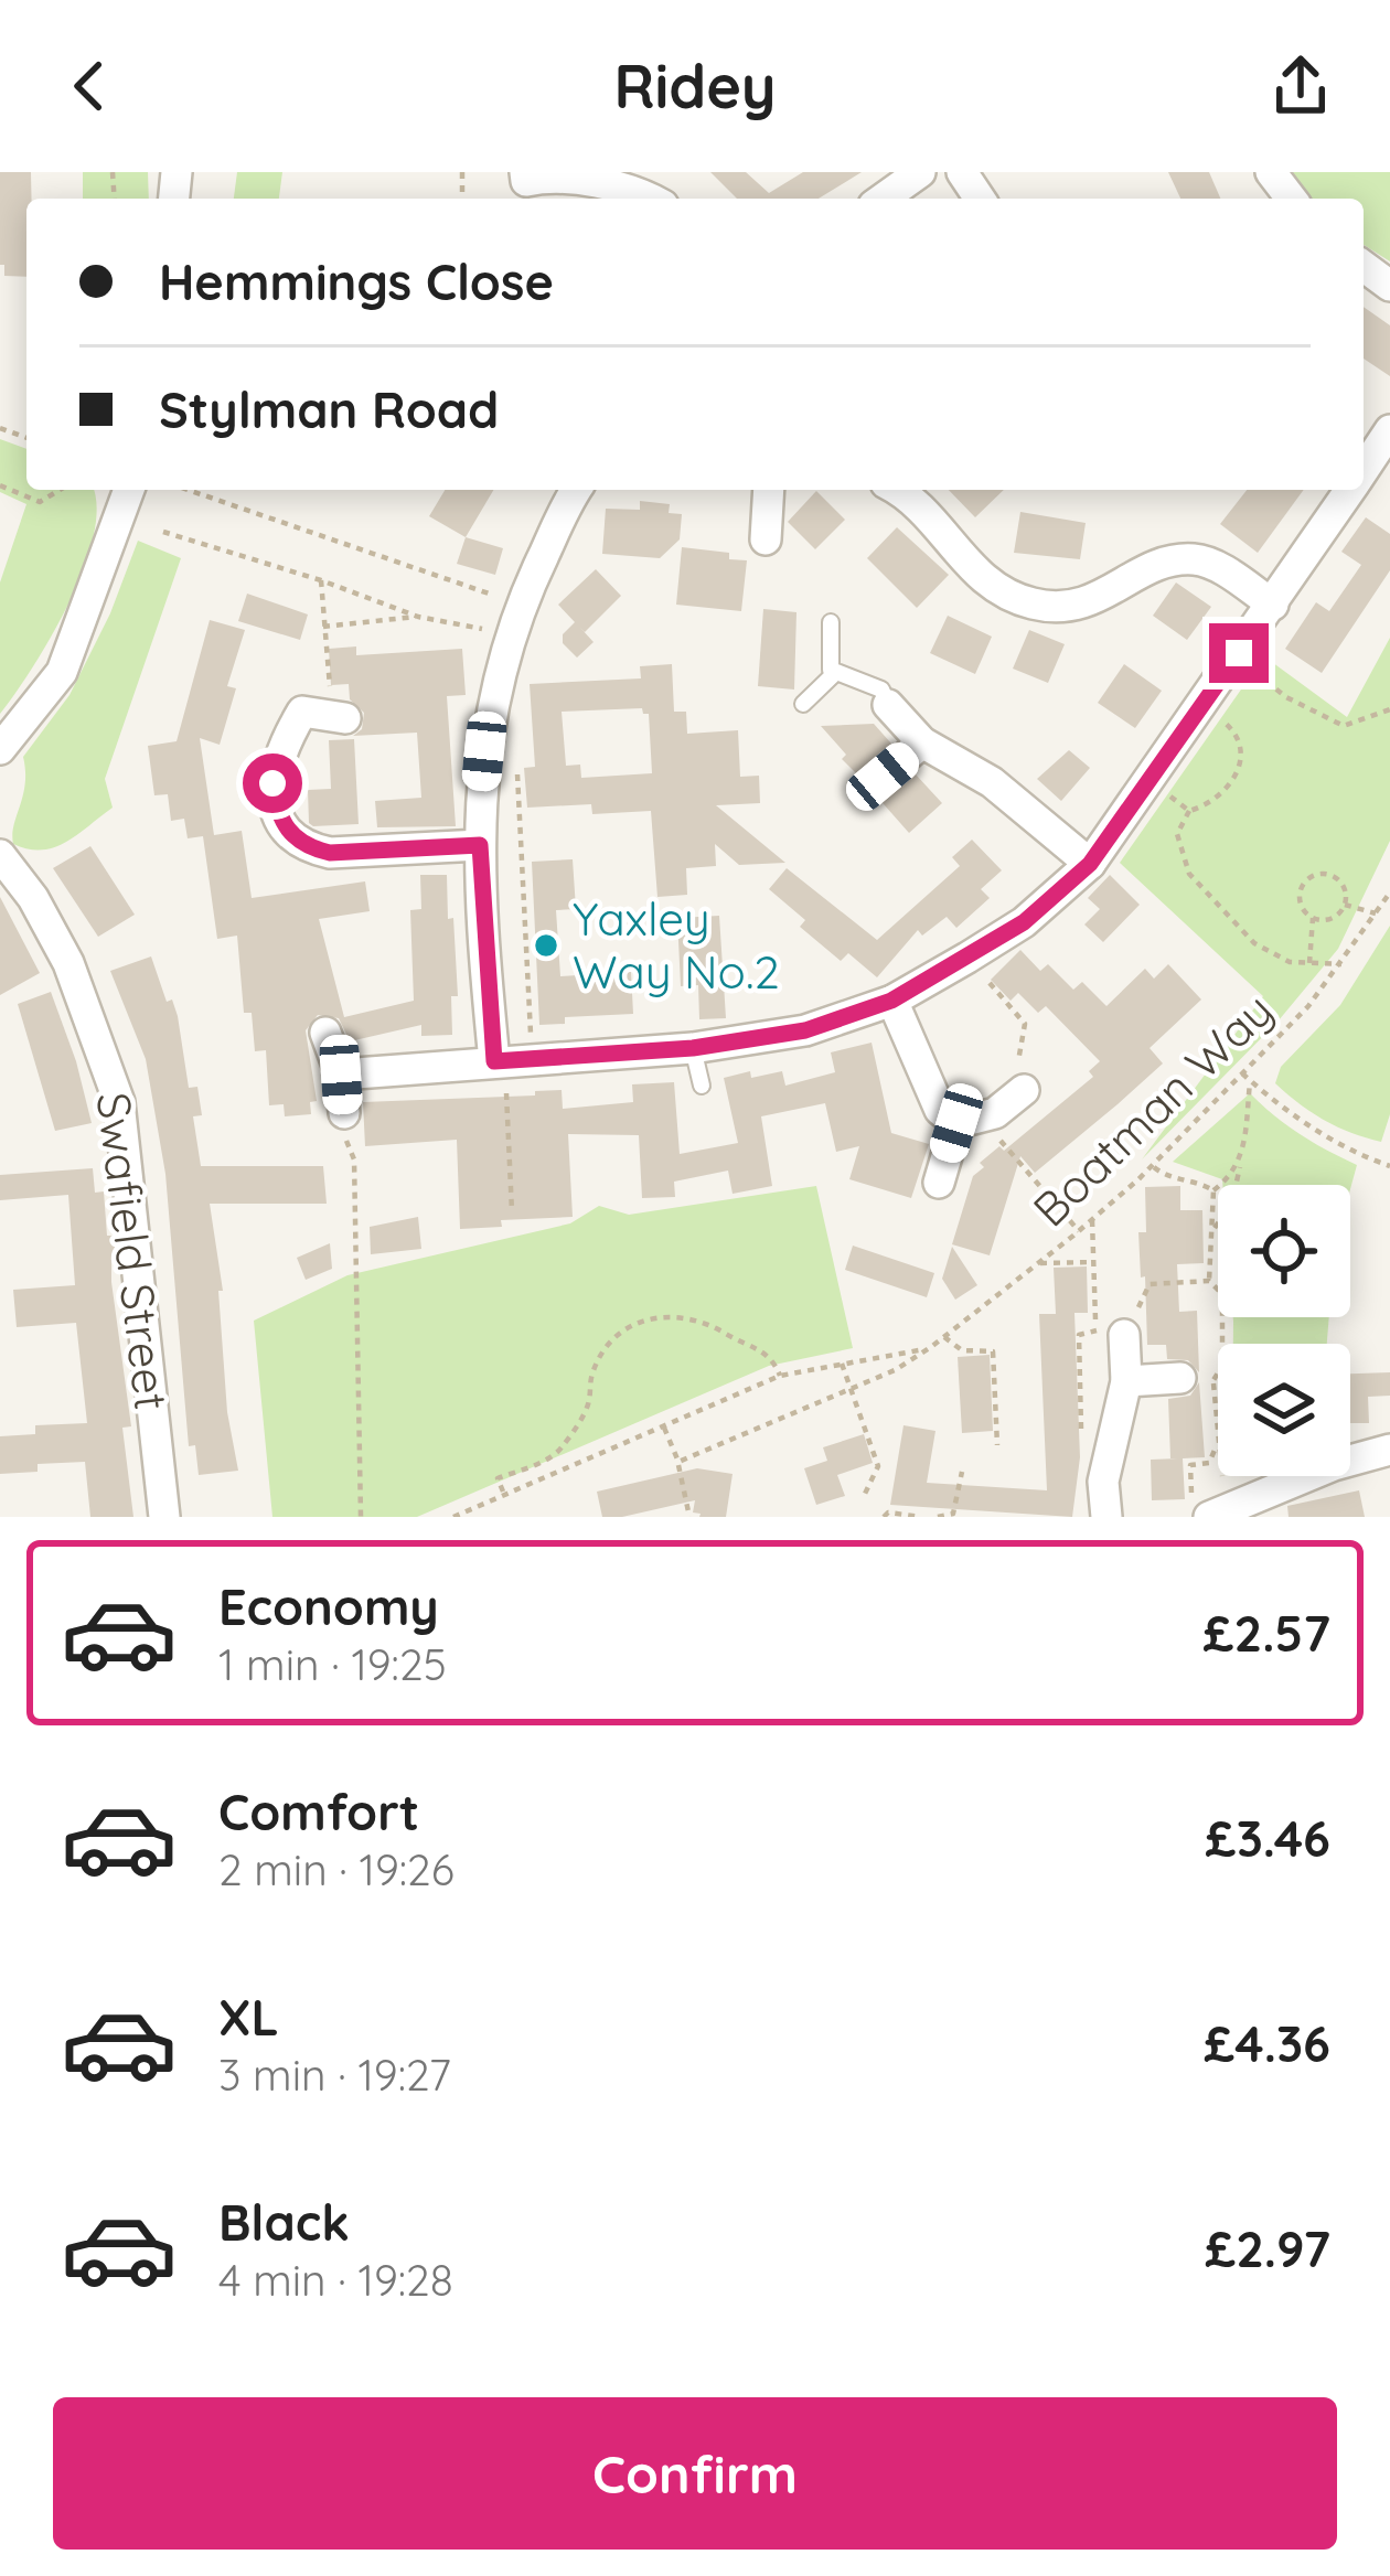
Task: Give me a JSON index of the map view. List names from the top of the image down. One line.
{"streets":{"street":["Swafield Street"],"path":["Boatman Way"]},"places":["Yaxley Way No.2"],"page":{"header":"Ridey","banner":["Hemmings Close","Stylman Road"],"list":[{"name":"Economy","note":"1 min · 19:25","value":"£2.57"},{"name":"Comfort","note":"2 min · 19:26","value":"£3.46"},{"name":"XL","note":"3 min · 19:27","value":"£4.36"},{"name":"Black","note":"4 min · 19:28","value":"£2.97"}],"buttons":"Confirm"}}
